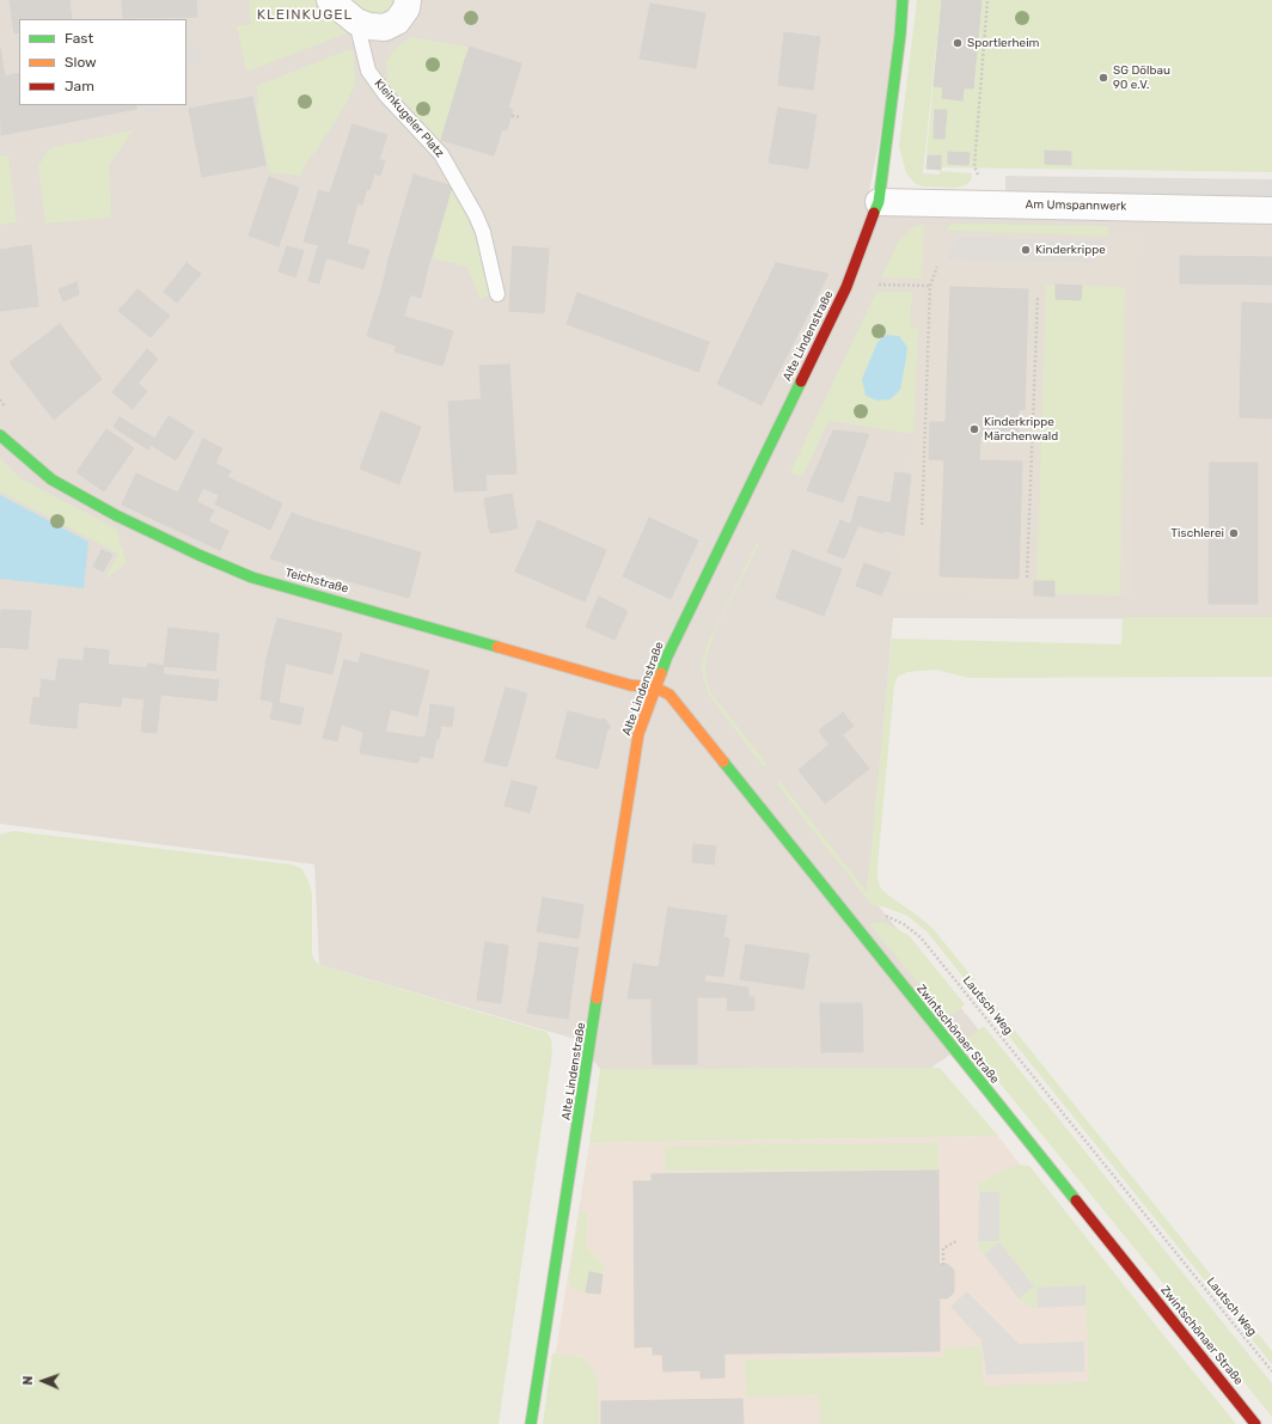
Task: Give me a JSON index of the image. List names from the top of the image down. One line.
{"streets":{"street":["Am Umspannwerk","Alte Lindenstraße","Teichstraße","Zwintschönaer Straße"],"lane":["Kleinkugeler Platz"],"path":["Lautsch Weg"]},"crossings":[["Am Umspannwerk","Alte Lindenstraße"],["Alte Lindenstraße","Teichstraße"],["Alte Lindenstraße","Zwintschönaer Straße"],["Teichstraße","Zwintschönaer Straße"]],"districts":["KLEINKUGEL"],"places":["Sportlerheim","SG Dölbau 90 e.V.","Kinderkrippe","Kinderkrippe Märchenwald","Tischlerei"],"legend":["Fast","Slow","Jam"],"north":"left"}
